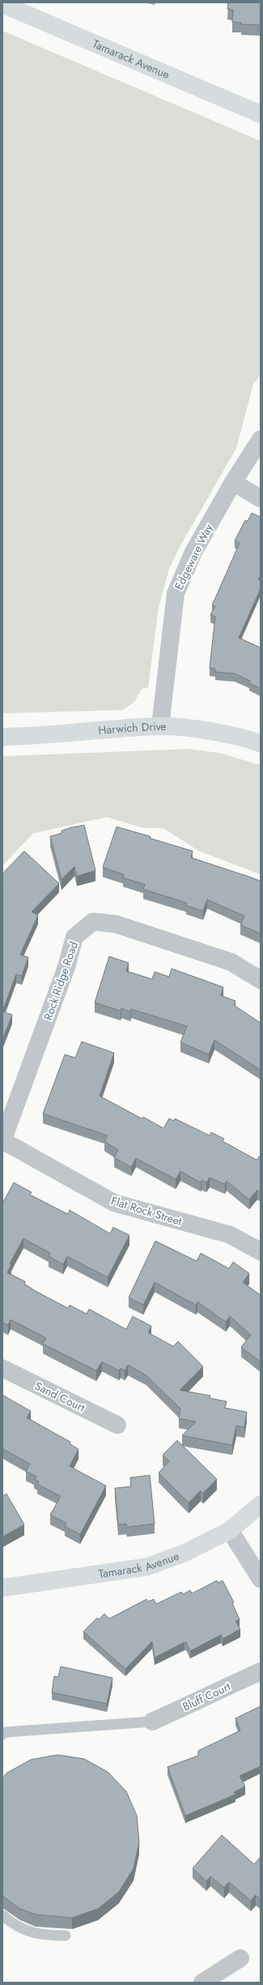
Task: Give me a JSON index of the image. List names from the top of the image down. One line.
{"streets":{"main road":["Tamarack Avenue","Harwich Drive"],"street":["Edgeware Way","Rock Ridge Road","Flat Rock Street","Sand Court","Bluff Court"]},"crossings":[["Edgeware Way","Harwich Drive"],["Rock Ridge Road","Flat Rock Street"]]}
